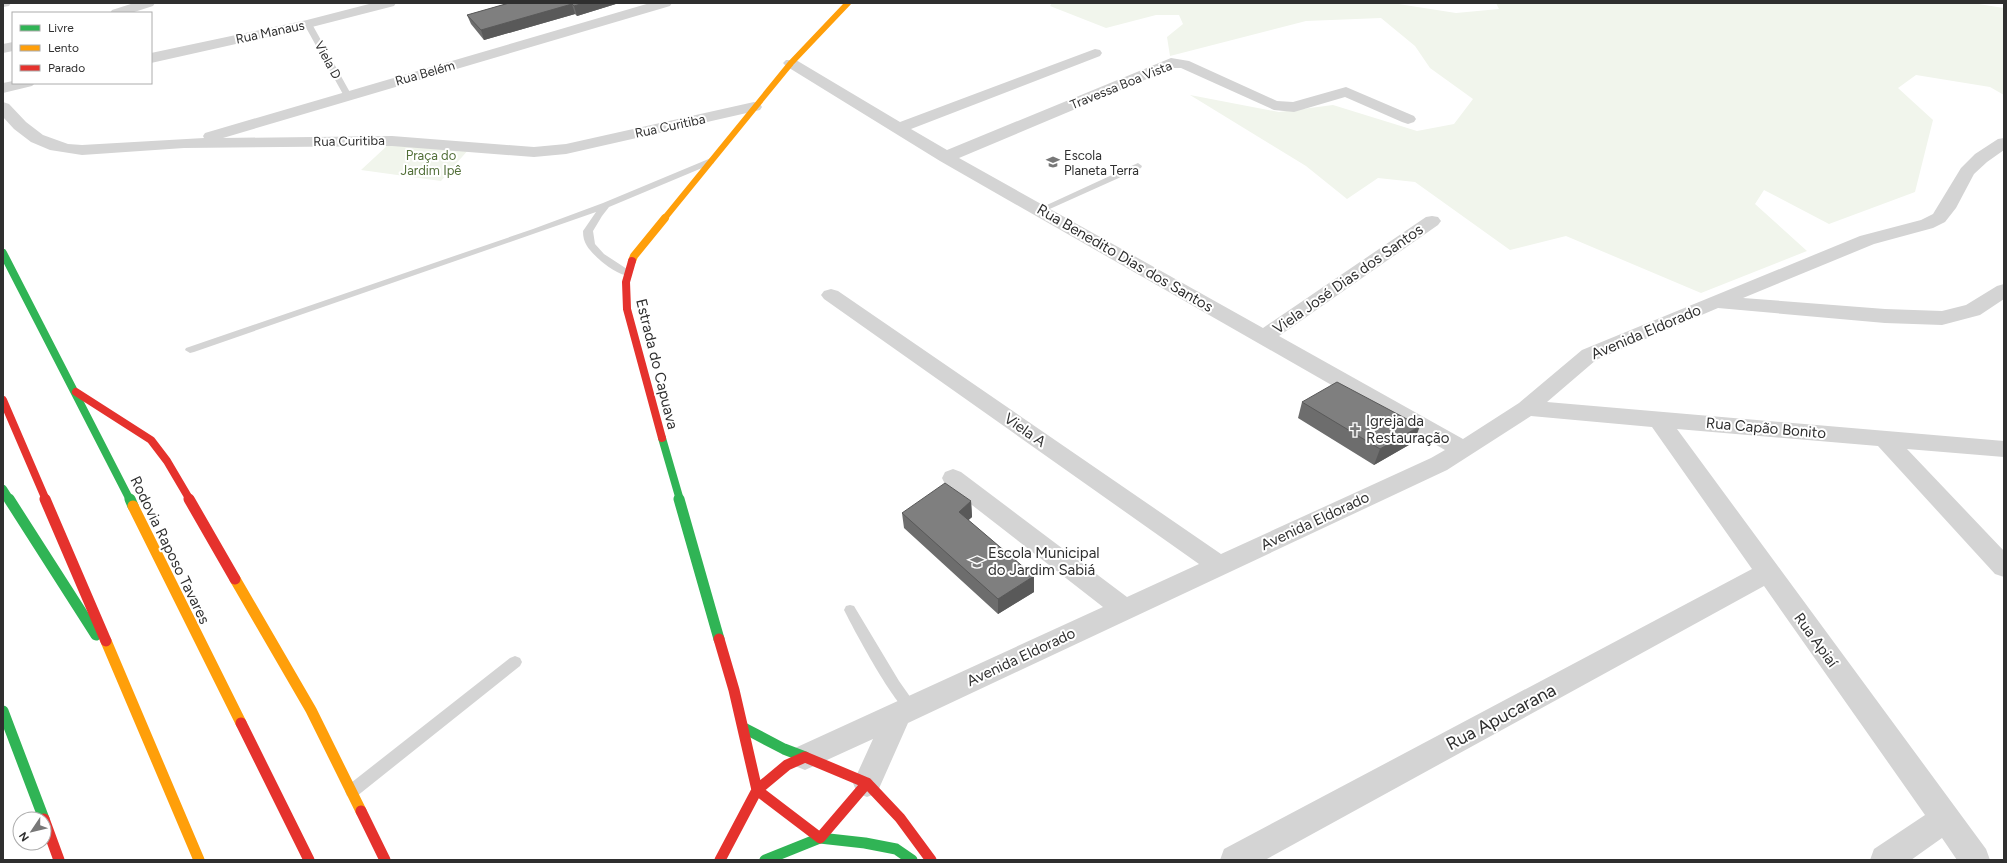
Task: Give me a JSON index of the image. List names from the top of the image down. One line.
{"streets":{"main road":["Estrada do Capuava","Rodovia Raposo Tavares"],"street":["Rua Manaus","Rua Belém","Travessa Boa Vista","Rua Curitiba","Rua Benedito Dias dos Santos","Viela José Dias dos Santos","Avenida Eldorado","Rua Capão Bonito","Viela A","Rua Apiaí","Rua Apucarana"],"lane":["Viela D"]},"crossings":[["Rua Manaus","Viela D"],["Viela D","Rua Belém"],["Rua Belém","Rua Curitiba"],["Travessa Boa Vista","Rua Benedito Dias dos Santos"],["Rua Curitiba","Estrada do Capuava"],["Rua Benedito Dias dos Santos","Viela José Dias dos Santos"],["Rua Benedito Dias dos Santos","Avenida Eldorado"],["Rua Benedito Dias dos Santos","Estrada do Capuava"],["Avenida Eldorado","Rua Capão Bonito"],["Avenida Eldorado","Viela A"],["Rua Capão Bonito","Rua Apiaí"],["Rua Apiaí","Rua Apucarana"]],"parks":["Praça do Jardim Ipê"],"places":{"school or university":["Escola Planeta Terra","Escola Municipal do Jardim Sabiá"],"church":["Igreja da Restauração"]},"legend":["Livre","Lento","Parado"],"north":"bottom left"}
